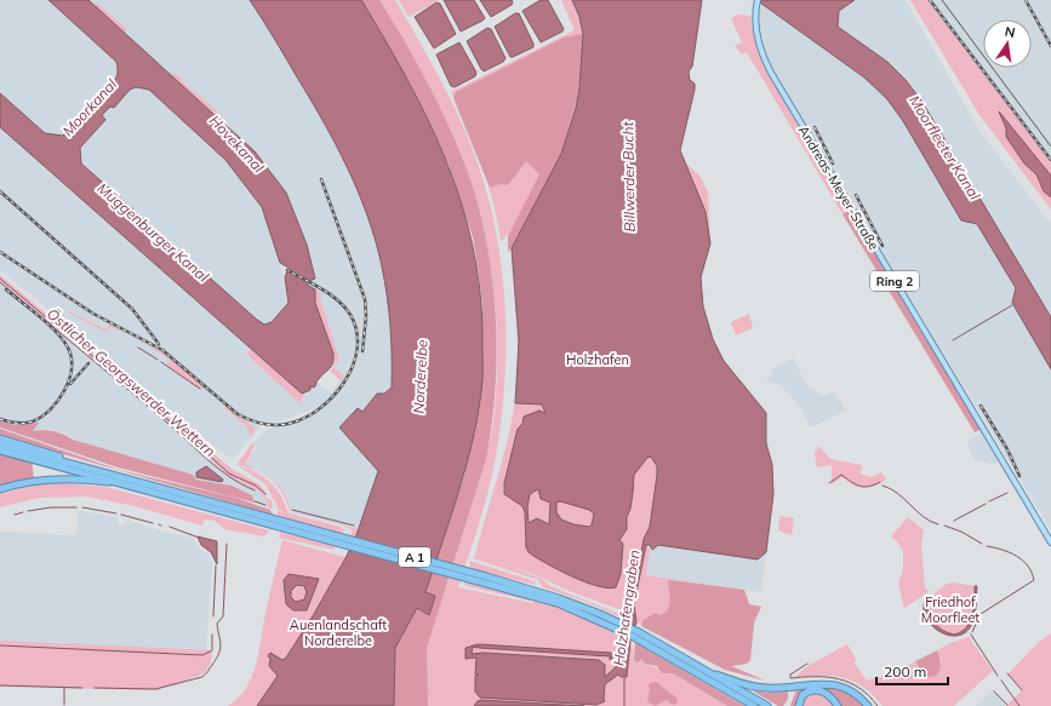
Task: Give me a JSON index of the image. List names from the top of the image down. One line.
{"streets":{"highway":["A 1"],"main road":["Andreas-Meyer-Straße","Ring 2"]},"water":["Moorkanal","Hovekanal","Moorfleeter Kanal","Billwerder Bucht","Müggenburger Kanal","Norderelbe","Östlicher Georgswerder Wettern","Holzhafengraben"],"parks":["Holzhafen","Friedhof Moorfleet","Auenlandschaft Norderelbe"],"scale_bar":"200 m","north":"top"}
